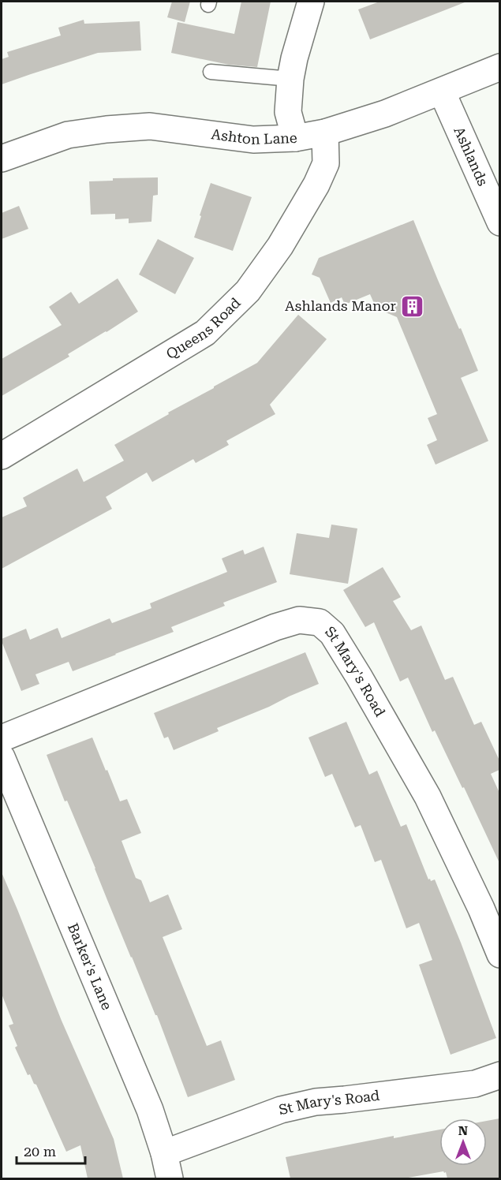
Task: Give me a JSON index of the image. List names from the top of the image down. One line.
{"streets":{"street":["Ashton Lane","Ashlands","Queens Road","St Mary's Road","Barker's Lane"]},"crossings":[["Ashton Lane","Ashlands"],["Ashton Lane","Queens Road"],["St Mary's Road","Barker's Lane"]],"places":{"building":["Ashlands Manor"]},"scale_bar":"20 m","north":"top"}
